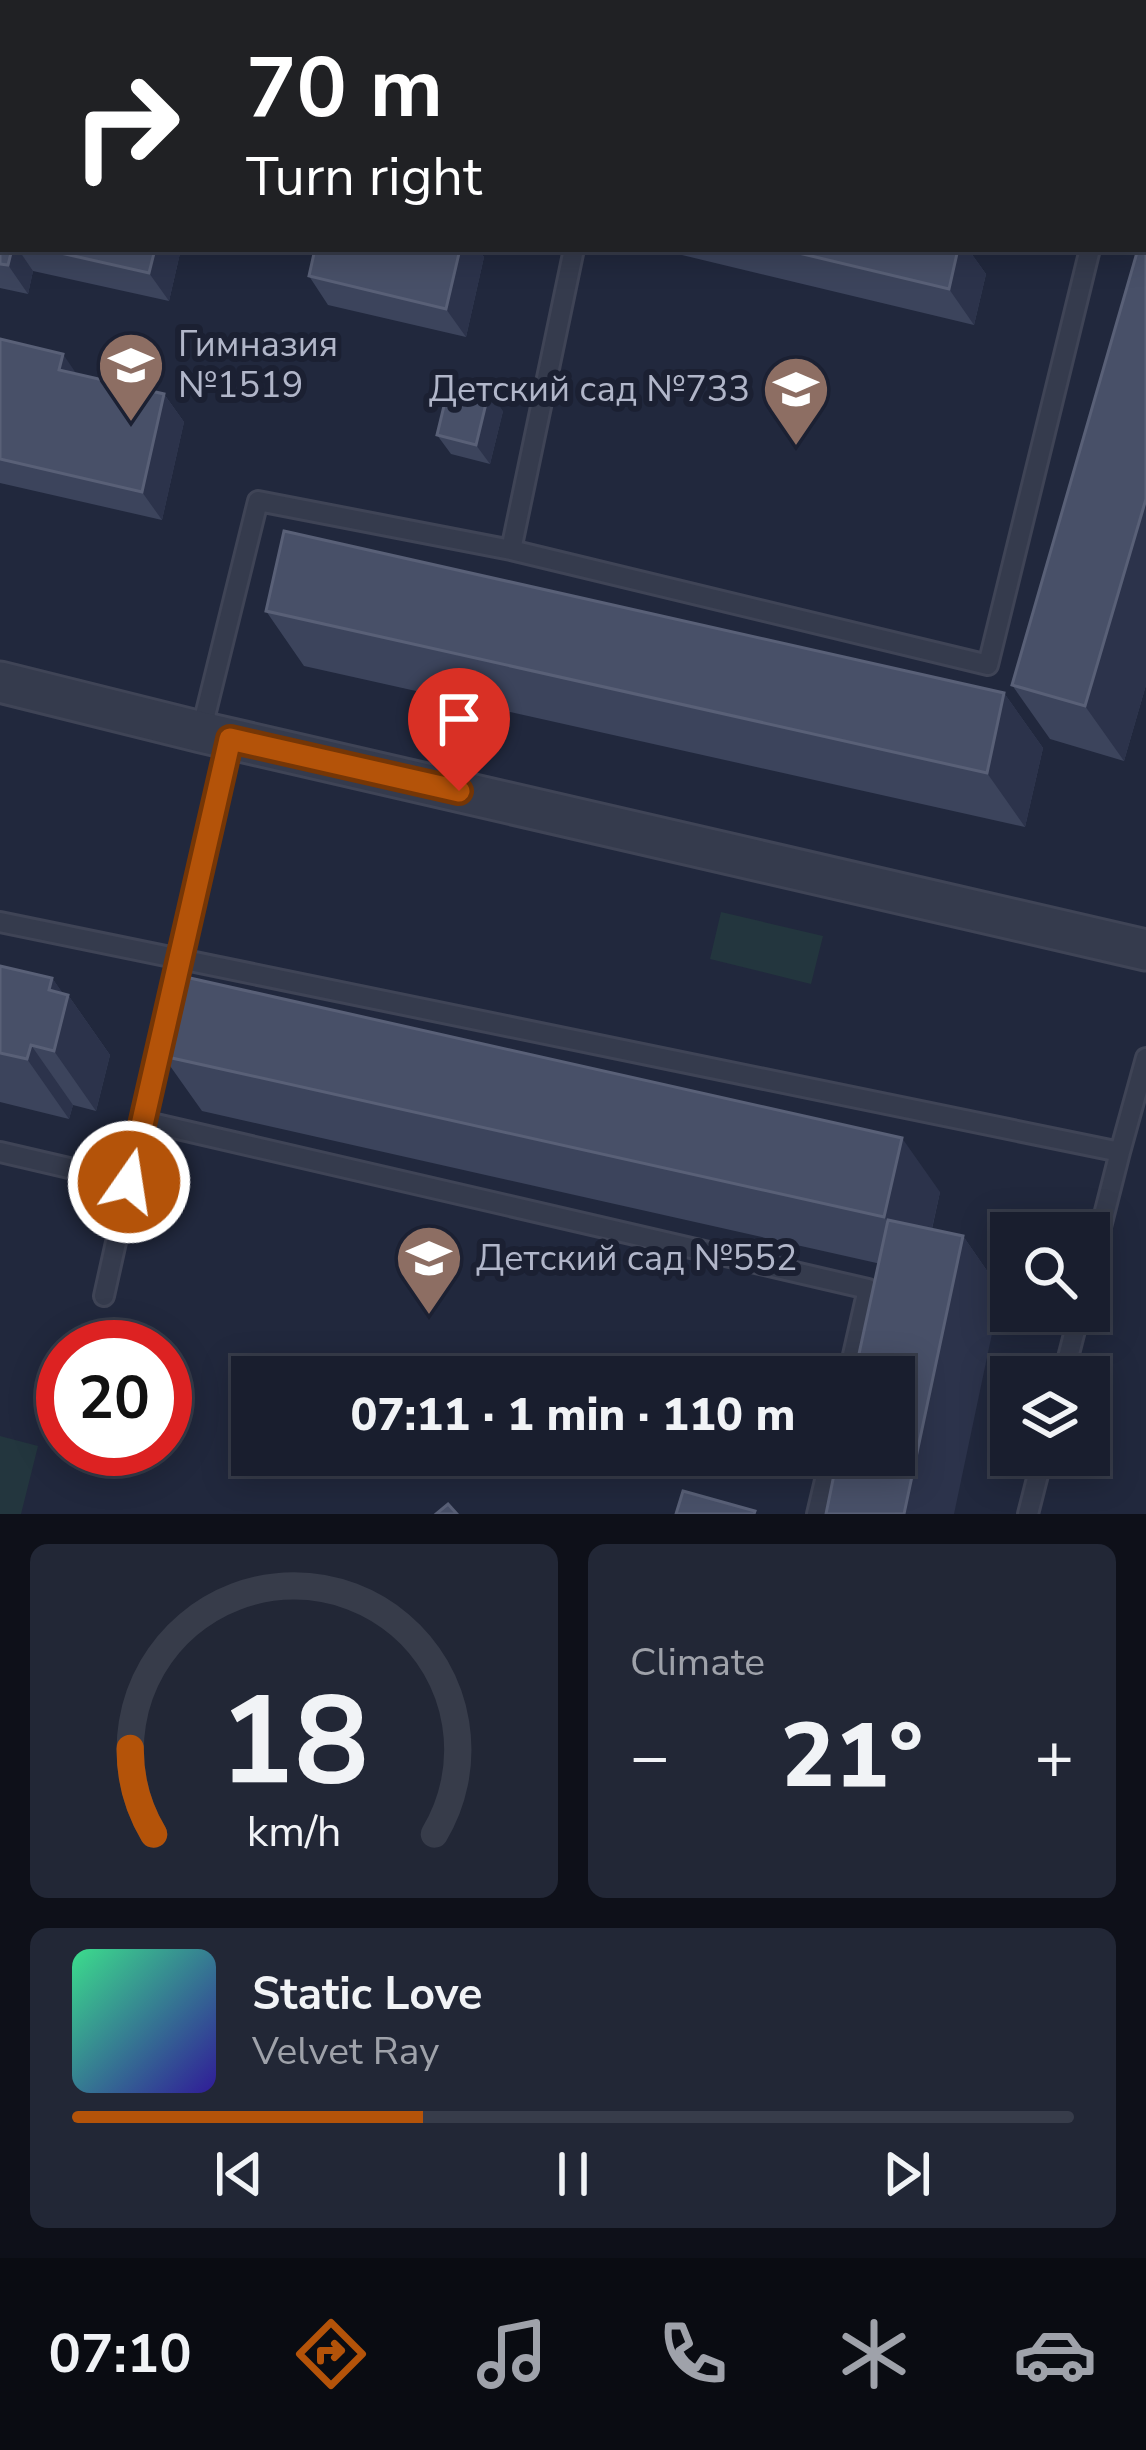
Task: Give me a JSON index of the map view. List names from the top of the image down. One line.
{"places":{"school or university":["Гимназия №1519","Детский сад №733","Детский сад №552"]},"page":{"turn":["70 m","Turn right"],"limit":"20","trip":"07:11 · 1 min · 110 m","tile":"Climate","heat":["−","21°","+"],"song":["Static Love","Velvet Ray"],"tabs":"07:10","gauge":["18","km/h"]}}
